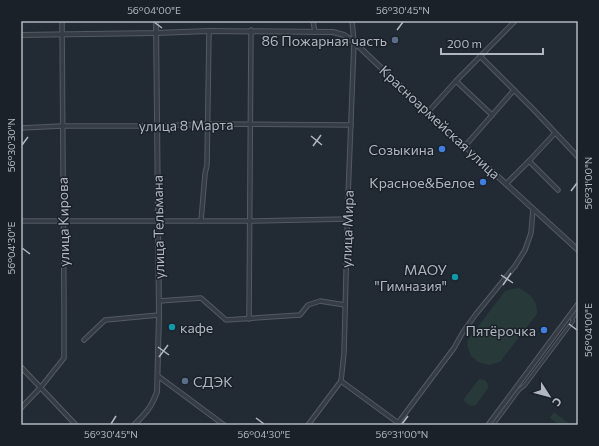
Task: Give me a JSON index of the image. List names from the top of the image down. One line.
{"streets":{"street":["Красноармейская улица","улица 8 Марта","улица Кирова","улица Тельмана","улица Мира"]},"crossings":[["Красноармейская улица","улица Кирова"],["Красноармейская улица","улица Тельмана"],["Красноармейская улица","улица Мира"],["улица 8 Марта","улица Кирова"],["улица 8 Марта","улица Тельмана"],["улица 8 Марта","улица Мира"]],"places":["86 Пожарная часть","Созыкина","Красное&Белое","МАОУ \"Гимназия\"","кафе","Пятёрочка","СДЭК"],"scale_bar":"200 m","north":"bottom right","coordinates":["56°04'00\"E","56°30'45\"N","56°30'30\"N","56°31'00\"N","56°04'30\"E"]}
